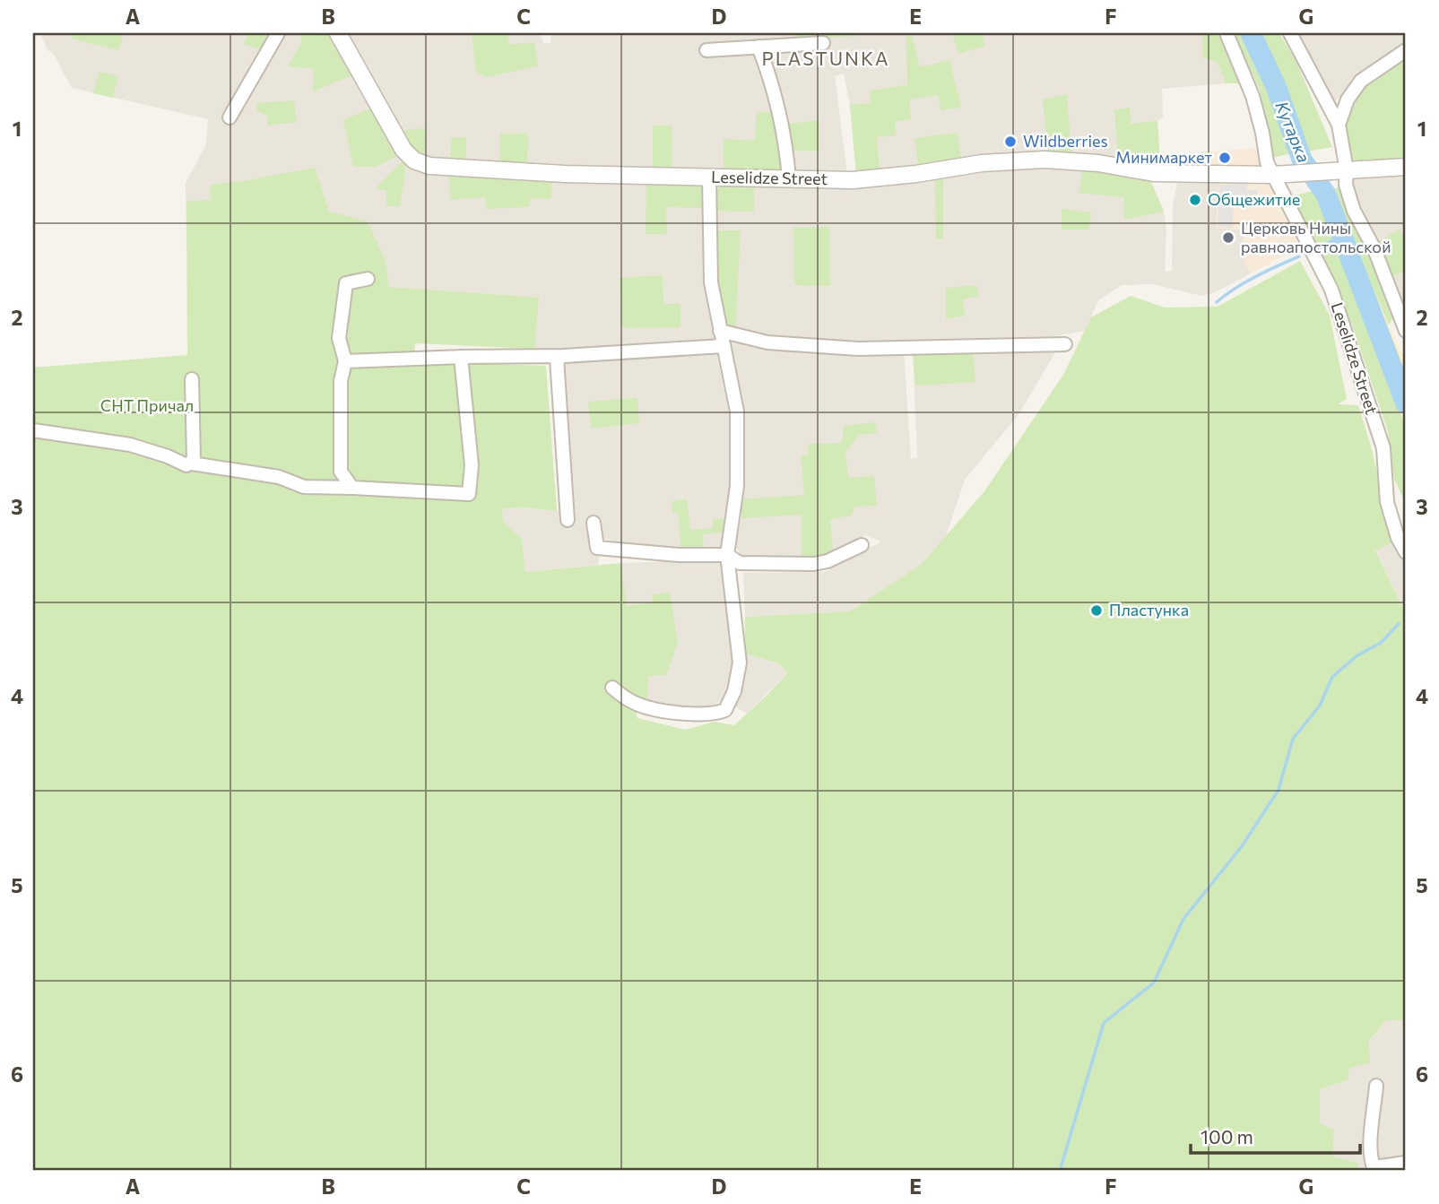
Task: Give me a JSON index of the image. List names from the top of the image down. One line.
{"streets":{"street":["Leselidze Street"]},"districts":["PLASTUNKA"],"water":["Кутарка"],"parks":["СНТ Причал"],"places":["Wildberries","Минимаркет","Общежитие","Церковь Нины равноапостольской","Пластунка"],"scale_bar":"100 m","grid":{"columns":["A","B","C","D","E","F","G"],"rows":["1","2","3","4","5","6"]}}
